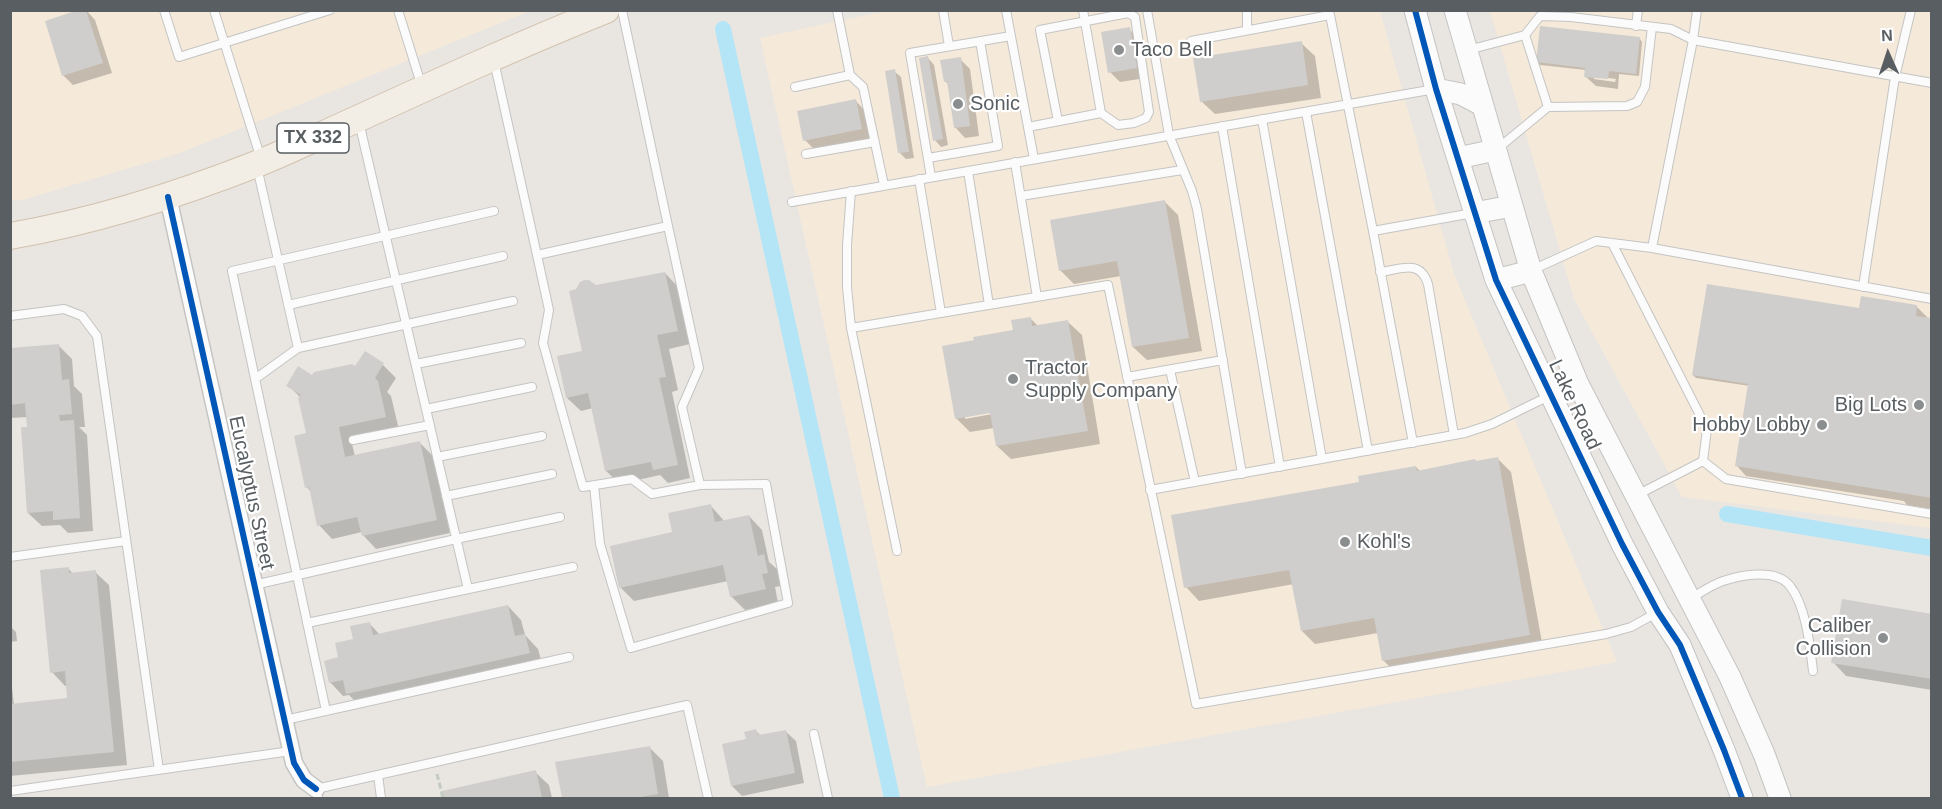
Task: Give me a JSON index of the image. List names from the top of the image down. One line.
{"streets":{"main road":["TX 332"],"street":["Lake Road","Eucalyptus Street"]},"crossings":[["TX 332","Eucalyptus Street"]],"places":["Taco Bell","Sonic","Tractor Supply Company","Big Lots","Hobby Lobby","Kohl's","Caliber Collision"],"north":"top"}
